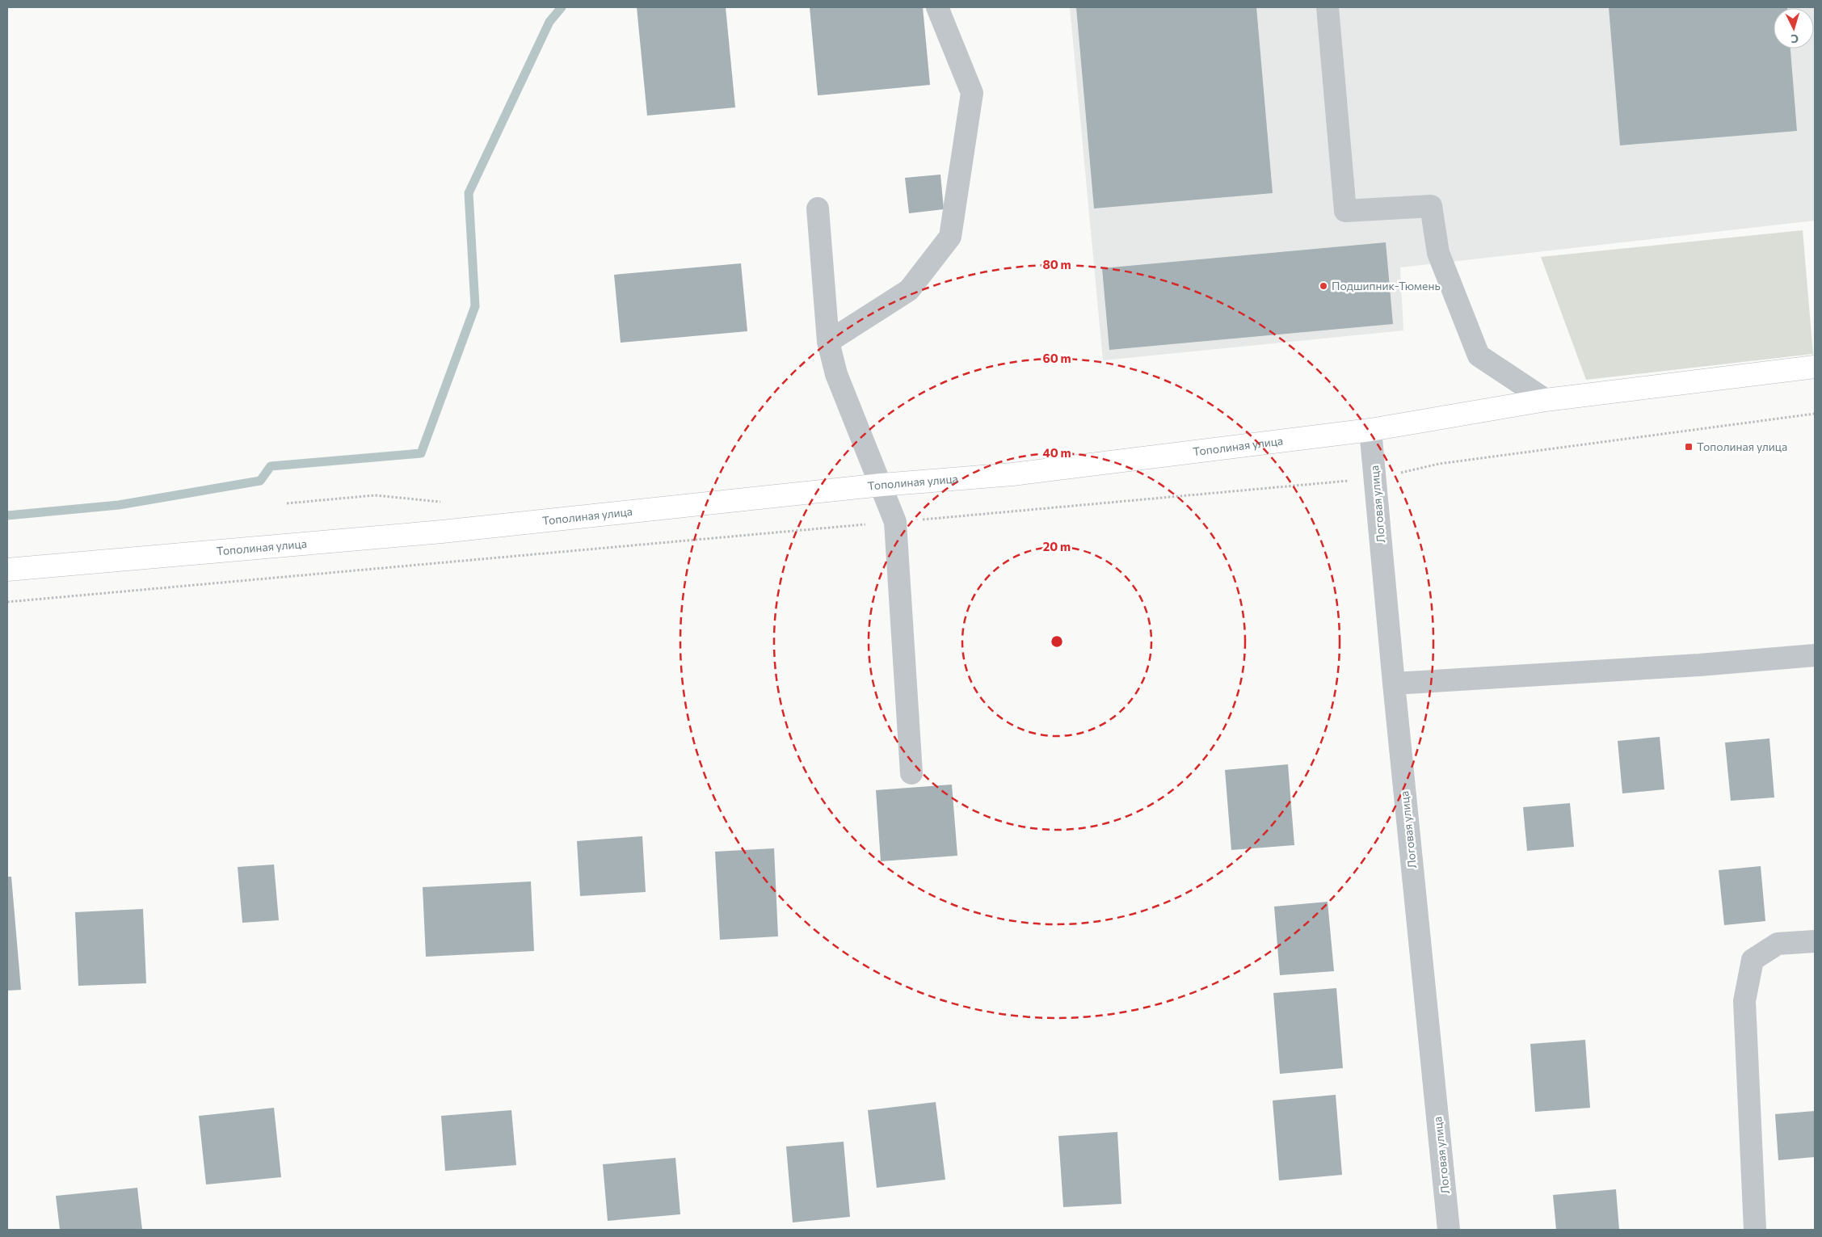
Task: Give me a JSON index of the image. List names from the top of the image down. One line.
{"streets":{"main road":["Тополиная улица"],"street":["Логовая улица"]},"crossings":[["Тополиная улица","Логовая улица"]],"places":{"other":["Подшипник-Тюмень"],"transit":["Тополиная улица"]},"north":"bottom","rings":["80 m","60 m","40 m","20 m"]}
